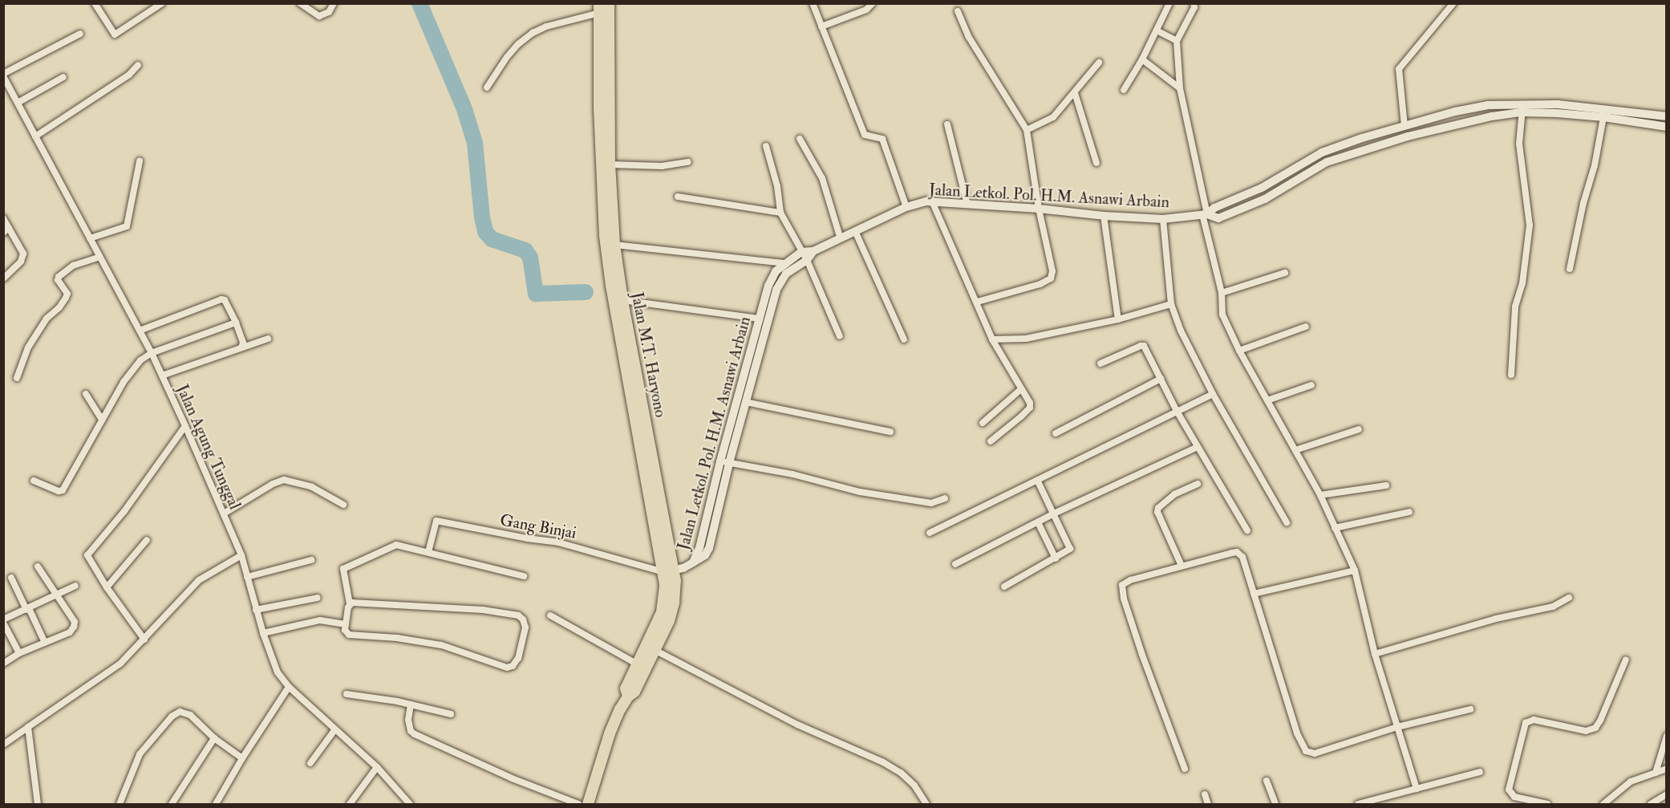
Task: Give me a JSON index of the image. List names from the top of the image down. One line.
{"streets":{"main road":["Jalan M.T. Haryono"],"street":["Jalan Letkol. Pol. H.M. Asnawi Arbain","Jalan Agung Tunggal","Gang Binjai"]},"crossings":[["Jalan Letkol. Pol. H.M. Asnawi Arbain","Jalan M.T. Haryono"],["Jalan Letkol. Pol. H.M. Asnawi Arbain","Gang Binjai"],["Jalan M.T. Haryono","Gang Binjai"]]}
